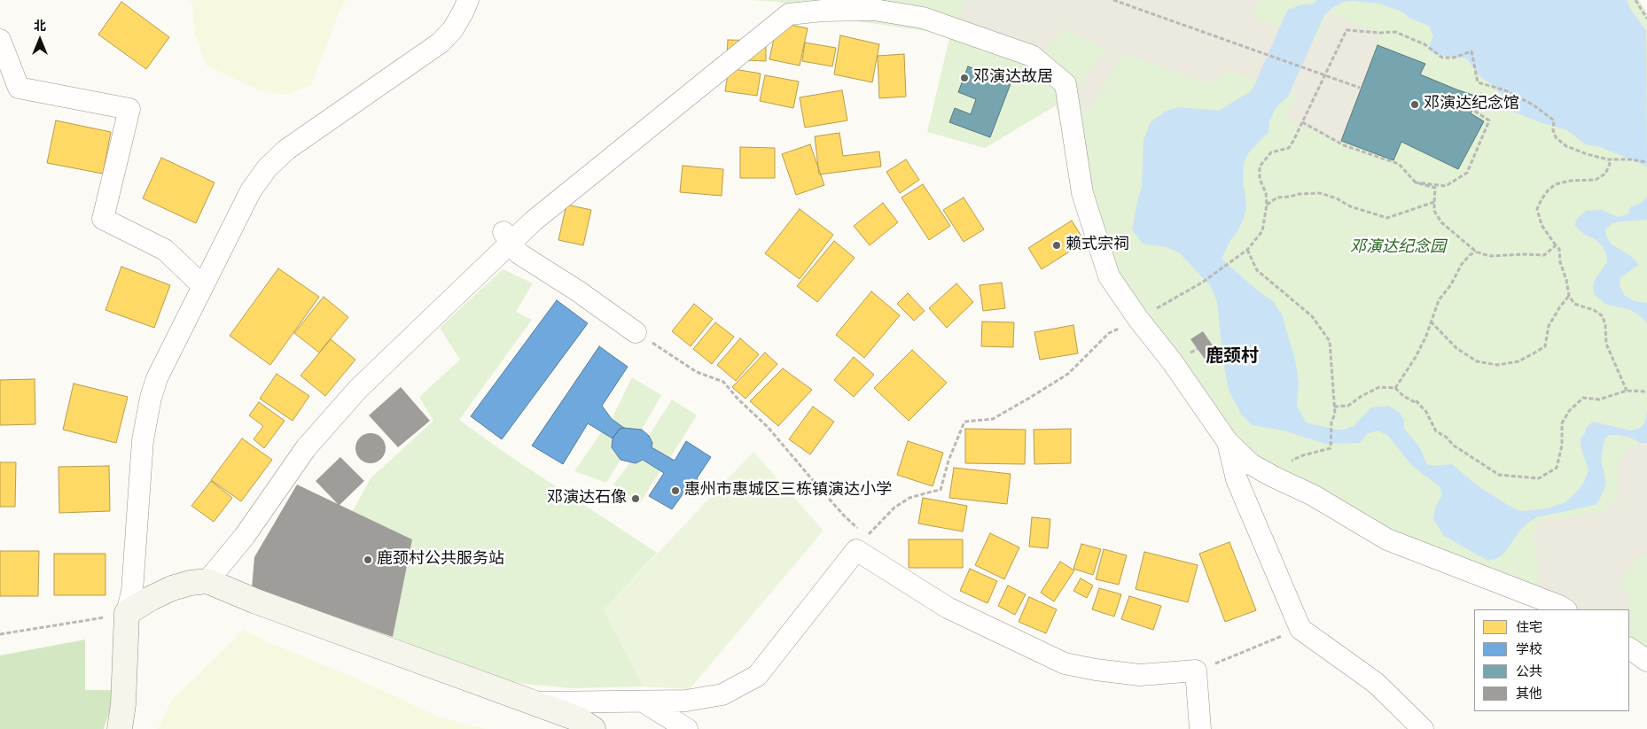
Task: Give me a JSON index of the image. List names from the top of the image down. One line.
{"districts":["鹿颈村"],"parks":["邓演达纪念园"],"places":["邓演达故居","邓演达纪念馆","赖式宗祠","惠州市惠城区三栋镇演达小学","邓演达石像","鹿颈村公共服务站"],"legend":["住宅","学校","公共","其他"],"north":"top"}
